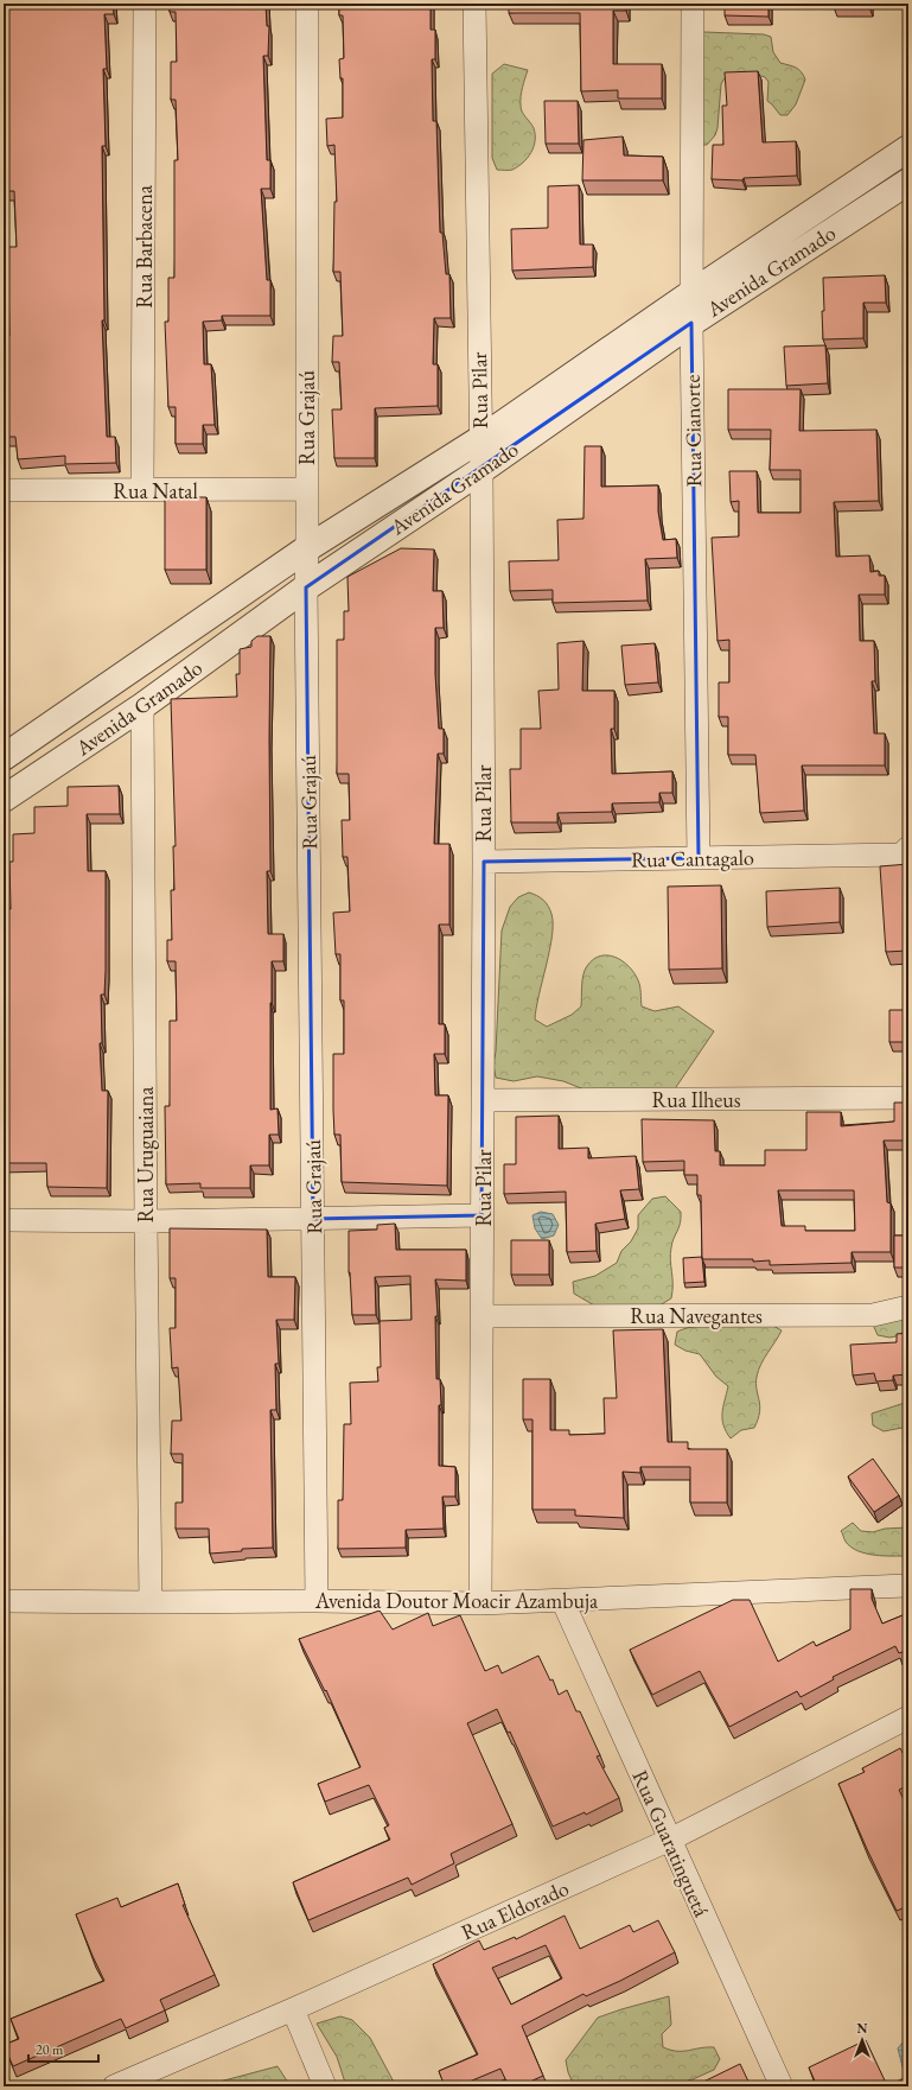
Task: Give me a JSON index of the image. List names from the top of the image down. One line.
{"streets":{"street":["Rua Barbacena","Avenida Gramado","Rua Pilar","Rua Grajaú","Rua Cianorte","Rua Natal","Rua Cantagalo","Rua Ilheus","Rua Uruguaiana","Rua Navegantes","Avenida Doutor Moacir Azambuja","Rua Guaratinguetá","Rua Eldorado"]},"crossings":[["Rua Barbacena","Rua Natal"],["Avenida Gramado","Rua Pilar"],["Avenida Gramado","Rua Grajaú"],["Avenida Gramado","Rua Cianorte"],["Avenida Gramado","Rua Uruguaiana"],["Rua Pilar","Rua Cantagalo"],["Rua Pilar","Rua Ilheus"],["Rua Pilar","Rua Navegantes"],["Rua Pilar","Avenida Doutor Moacir Azambuja"],["Rua Grajaú","Rua Natal"],["Rua Grajaú","Avenida Doutor Moacir Azambuja"],["Rua Cianorte","Rua Cantagalo"],["Rua Uruguaiana","Avenida Doutor Moacir Azambuja"],["Avenida Doutor Moacir Azambuja","Rua Guaratinguetá"],["Rua Guaratinguetá","Rua Eldorado"]],"scale_bar":"20 m","north":"top"}
